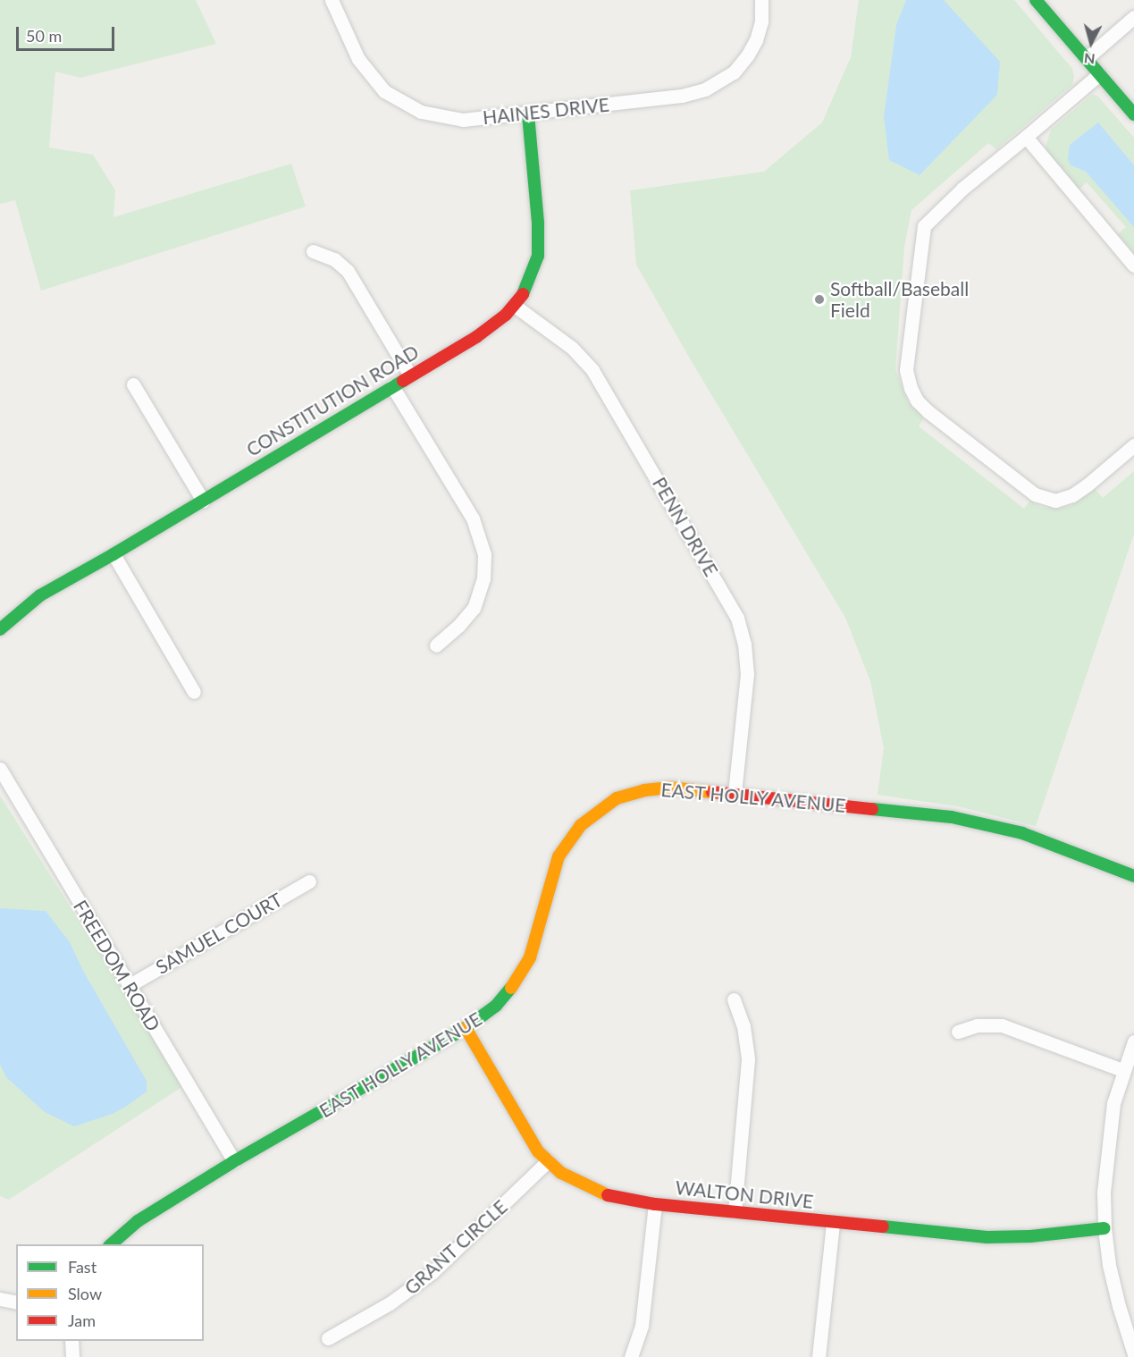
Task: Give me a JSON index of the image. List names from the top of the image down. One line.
{"streets":{"street":["HAINES DRIVE","CONSTITUTION ROAD","PENN DRIVE","EAST HOLLY AVENUE","SAMUEL COURT","FREEDOM ROAD","WALTON DRIVE","GRANT CIRCLE"]},"crossings":[["HAINES DRIVE","CONSTITUTION ROAD"],["CONSTITUTION ROAD","PENN DRIVE"],["PENN DRIVE","EAST HOLLY AVENUE"],["EAST HOLLY AVENUE","FREEDOM ROAD"],["EAST HOLLY AVENUE","WALTON DRIVE"],["SAMUEL COURT","FREEDOM ROAD"],["WALTON DRIVE","GRANT CIRCLE"]],"places":["Softball/Baseball Field"],"legend":["Fast","Slow","Jam"],"scale_bar":"50 m","north":"bottom"}
